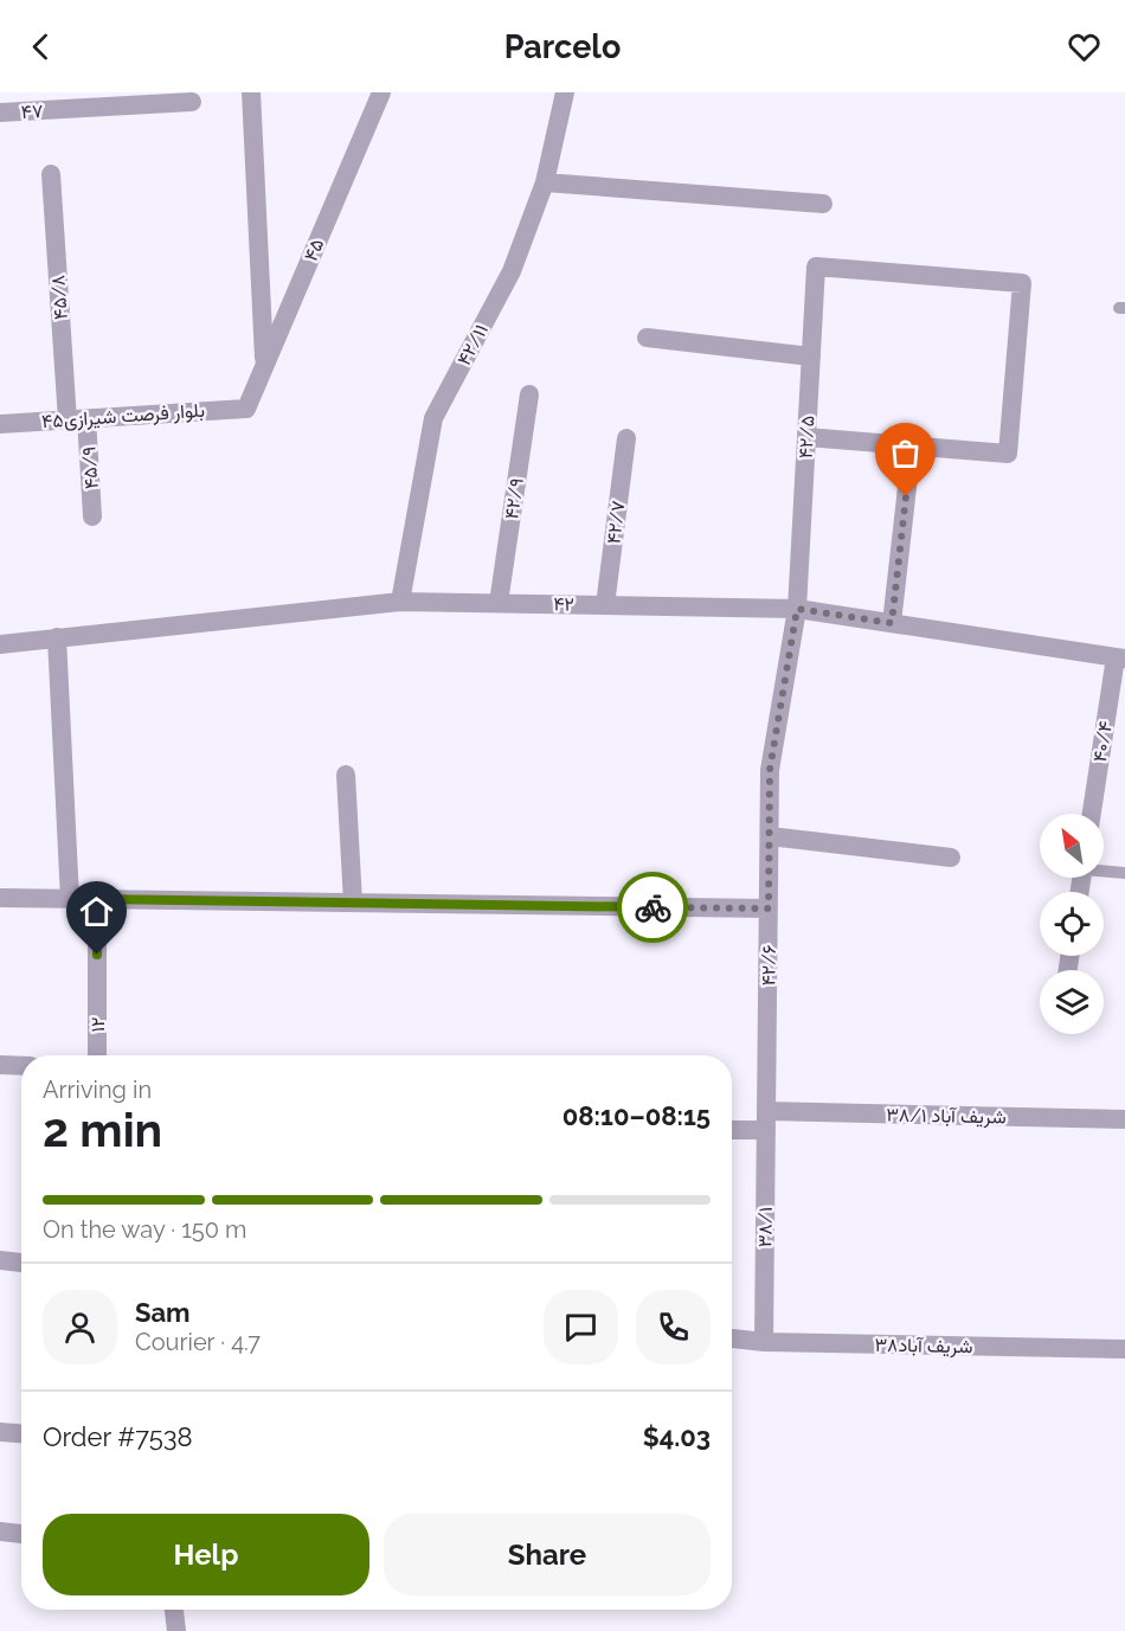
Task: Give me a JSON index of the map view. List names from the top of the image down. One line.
{"streets":{"street":["۴۷","۴۵","۴۵/۸","۴۲/۱۱","بلوار فرصت شیرازی۴۵","۴۲/۵","۴۵/۹","۴۲/۹","۴۲/۷","۴۲","۴۰/۴","۴۲/۶","۱۲","۳۸/۱ شریف آباد","۳۸/۱","شریف آباد۳۸"]},"crossings":[["۴۵","بلوار فرصت شیرازی۴۵"],["۴۵/۸","بلوار فرصت شیرازی۴۵"],["۴۵/۸","۴۵/۹"],["۴۲/۱۱","۴۲"],["بلوار فرصت شیرازی۴۵","۴۵/۹"],["۴۲/۵","۴۲"],["۴۲/۵","۴۲/۶"],["۴۲/۹","۴۲"],["۴۲/۷","۴۲"],["۴۲","۴۰/۴"],["۴۲","۴۲/۶"],["۴۲/۶","۳۸/۱ شریف آباد"],["۴۲/۶","۳۸/۱"],["۳۸/۱ شریف آباد","۳۸/۱"],["۳۸/۱","شریف آباد۳۸"]],"north":"top left","page":{"header":"Parcelo","heading":["2 min","Arriving in","08:10–08:15"],"panel":["Sam","Courier · 4.7","Order #7538","$4.03"],"bar":"On the way · 150 m","buttons":["Help","Share"]}}
